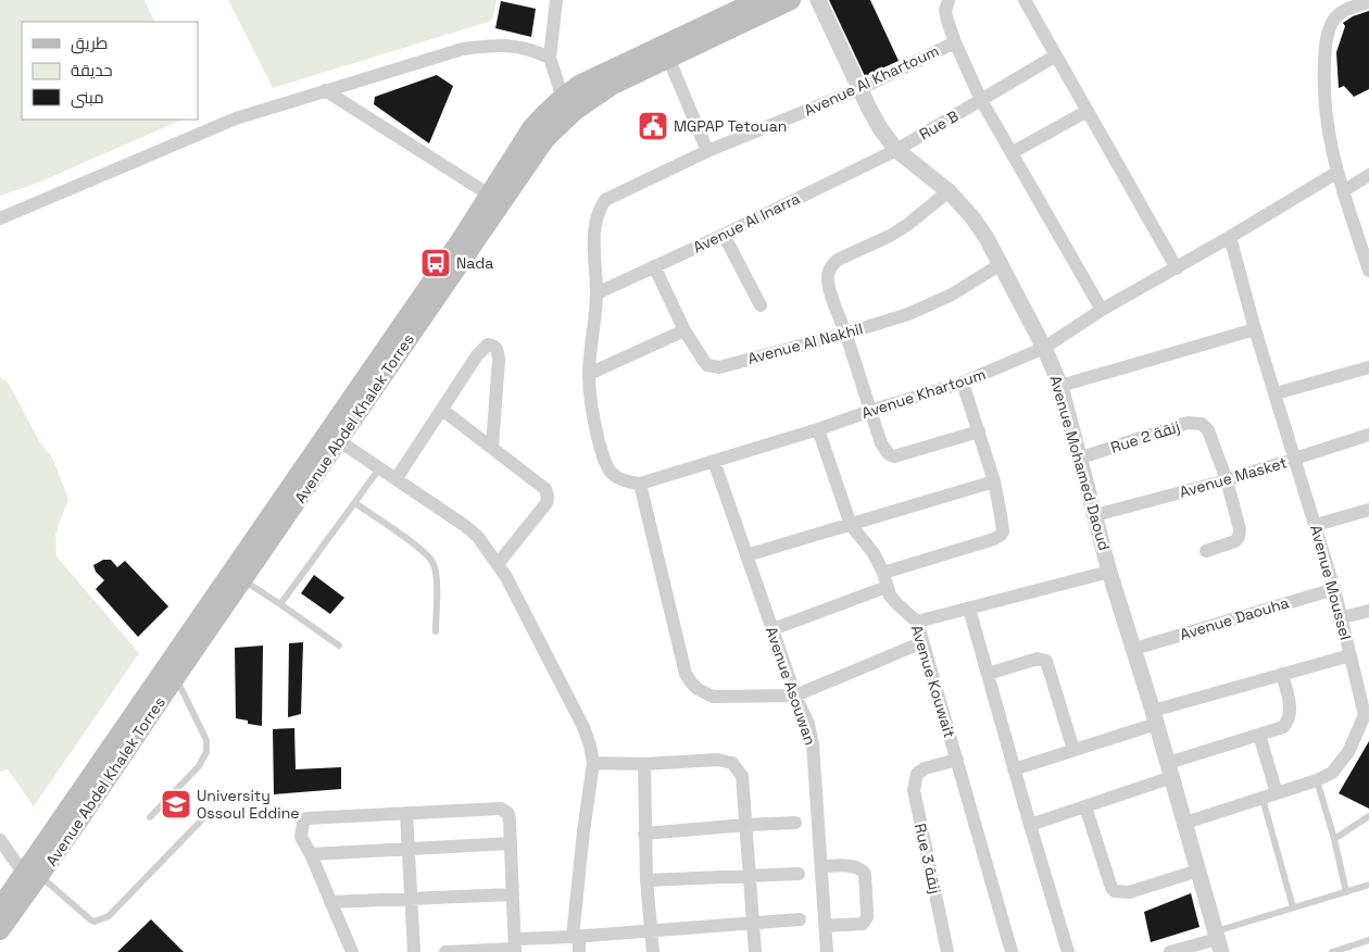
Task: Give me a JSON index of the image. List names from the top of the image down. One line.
{"streets":{"main road":["Avenue Abdel Khalek Torres"],"street":["Avenue Al Khartoum","Rue B","Avenue Al Inarra","Avenue Al Nakhil","Avenue Khartoum","Rue 2 زنقة","Avenue Mohamed Daoud","Avenue Masket","Avenue Moussel","Avenue Daouha","Avenue Kouwait","Avenue Asouwan","Rue 3 زنقة"]},"crossings":[["Avenue Al Khartoum","Avenue Al Inarra"],["Avenue Al Khartoum","Avenue Mohamed Daoud"],["Rue B","Avenue Al Inarra"],["Rue B","Avenue Mohamed Daoud"],["Avenue Al Inarra","Avenue Al Nakhil"],["Avenue Al Inarra","Avenue Mohamed Daoud"],["Avenue Al Nakhil","Avenue Mohamed Daoud"],["Avenue Khartoum","Avenue Mohamed Daoud"],["Avenue Khartoum","Avenue Moussel"],["Avenue Khartoum","Avenue Kouwait"],["Avenue Khartoum","Avenue Asouwan"],["Rue 2 زنقة","Avenue Mohamed Daoud"],["Rue 2 زنقة","Avenue Masket"],["Avenue Mohamed Daoud","Avenue Masket"],["Avenue Mohamed Daoud","Avenue Moussel"],["Avenue Mohamed Daoud","Avenue Daouha"],["Avenue Masket","Avenue Moussel"],["Avenue Moussel","Avenue Daouha"],["Avenue Kouwait","Rue 3 زنقة"]],"places":{"public building":["MGPAP Tetouan"],"bus stop":["Nada"],"school or university":["University Ossoul Eddine"]},"legend":["طريق","حديقة","مبنى"]}
